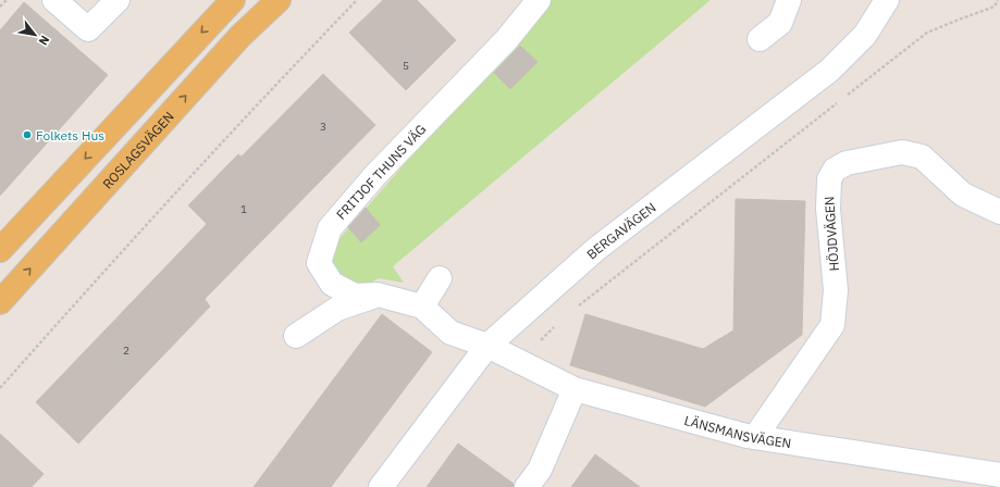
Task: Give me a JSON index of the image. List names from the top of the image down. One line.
{"streets":{"main road":["ROSLAGSVÄGEN"],"street":["FRITJOF THUNS VÄG","BERGAVÄGEN","HÖJDVÄGEN","LÄNSMANSVÄGEN"]},"crossings":[["FRITJOF THUNS VÄG","BERGAVÄGEN"],["FRITJOF THUNS VÄG","LÄNSMANSVÄGEN"],["BERGAVÄGEN","LÄNSMANSVÄGEN"],["HÖJDVÄGEN","LÄNSMANSVÄGEN"]],"places":["Folkets Hus"],"house_numbers":["5","3","1","2"],"north":"bottom right"}
